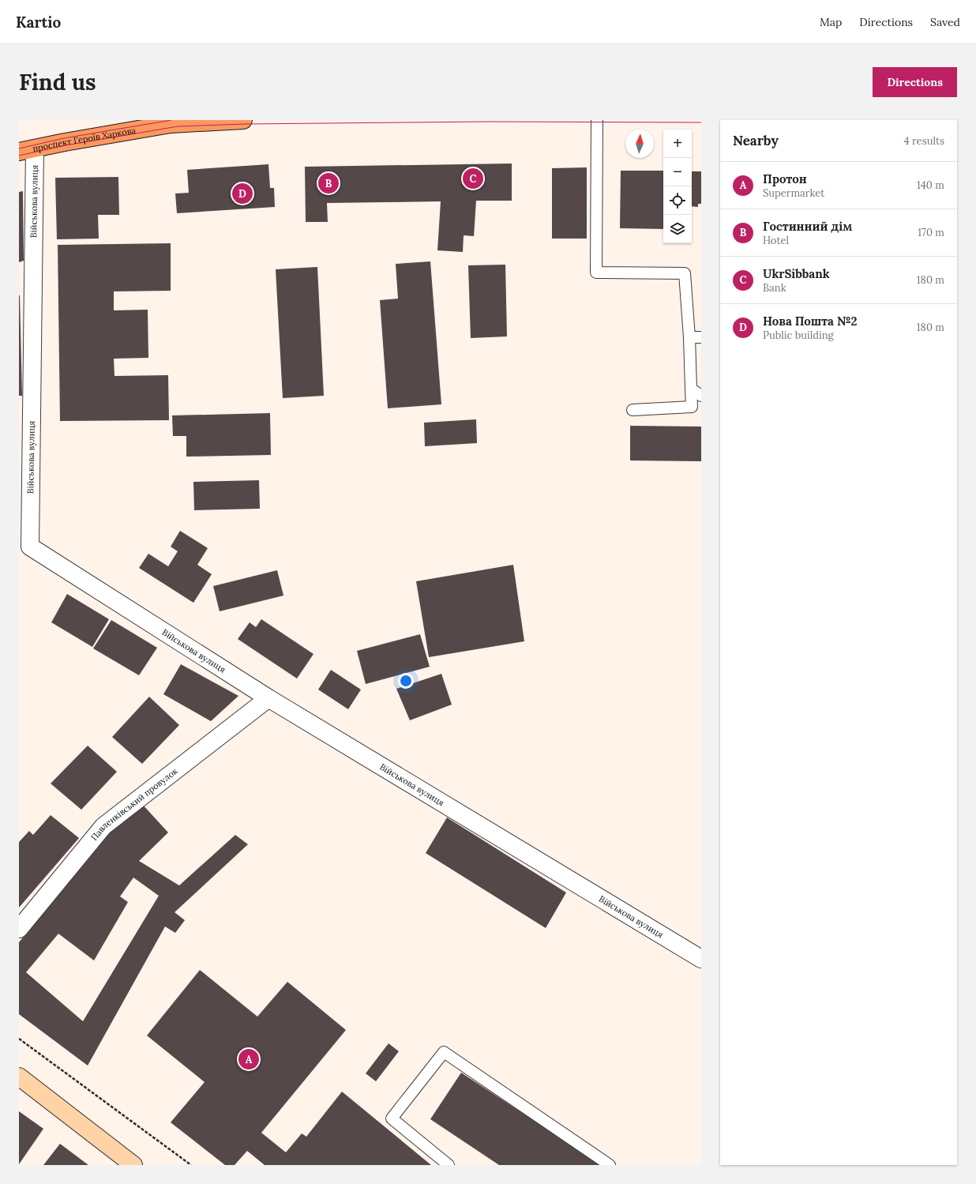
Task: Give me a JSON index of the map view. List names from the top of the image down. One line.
{"streets":{"main road":["проспект Героїв Харкова"],"street":["Військова вулиця","Павленківський провулок"]},"crossings":[["проспект Героїв Харкова","Військова вулиця"],["Військова вулиця","Павленківський провулок"]],"north":"top","page":{"header":"Kartio","nav":["Map","Directions","Saved"],"buttons":"Directions","title":"Find us","heading":["Nearby","4 results"],"map_buttons":["+","−"],"list":[{"mark":"A","name":"Протон","note":"Supermarket","value":"140 m"},{"mark":"B","name":"Гостинний дім","note":"Hotel","value":"170 m"},{"mark":"C","name":"UkrSibbank","note":"Bank","value":"180 m"},{"mark":"D","name":"Нова Пошта №2","note":"Public building","value":"180 m"}],"pins":["C","B","D","A"]}}
